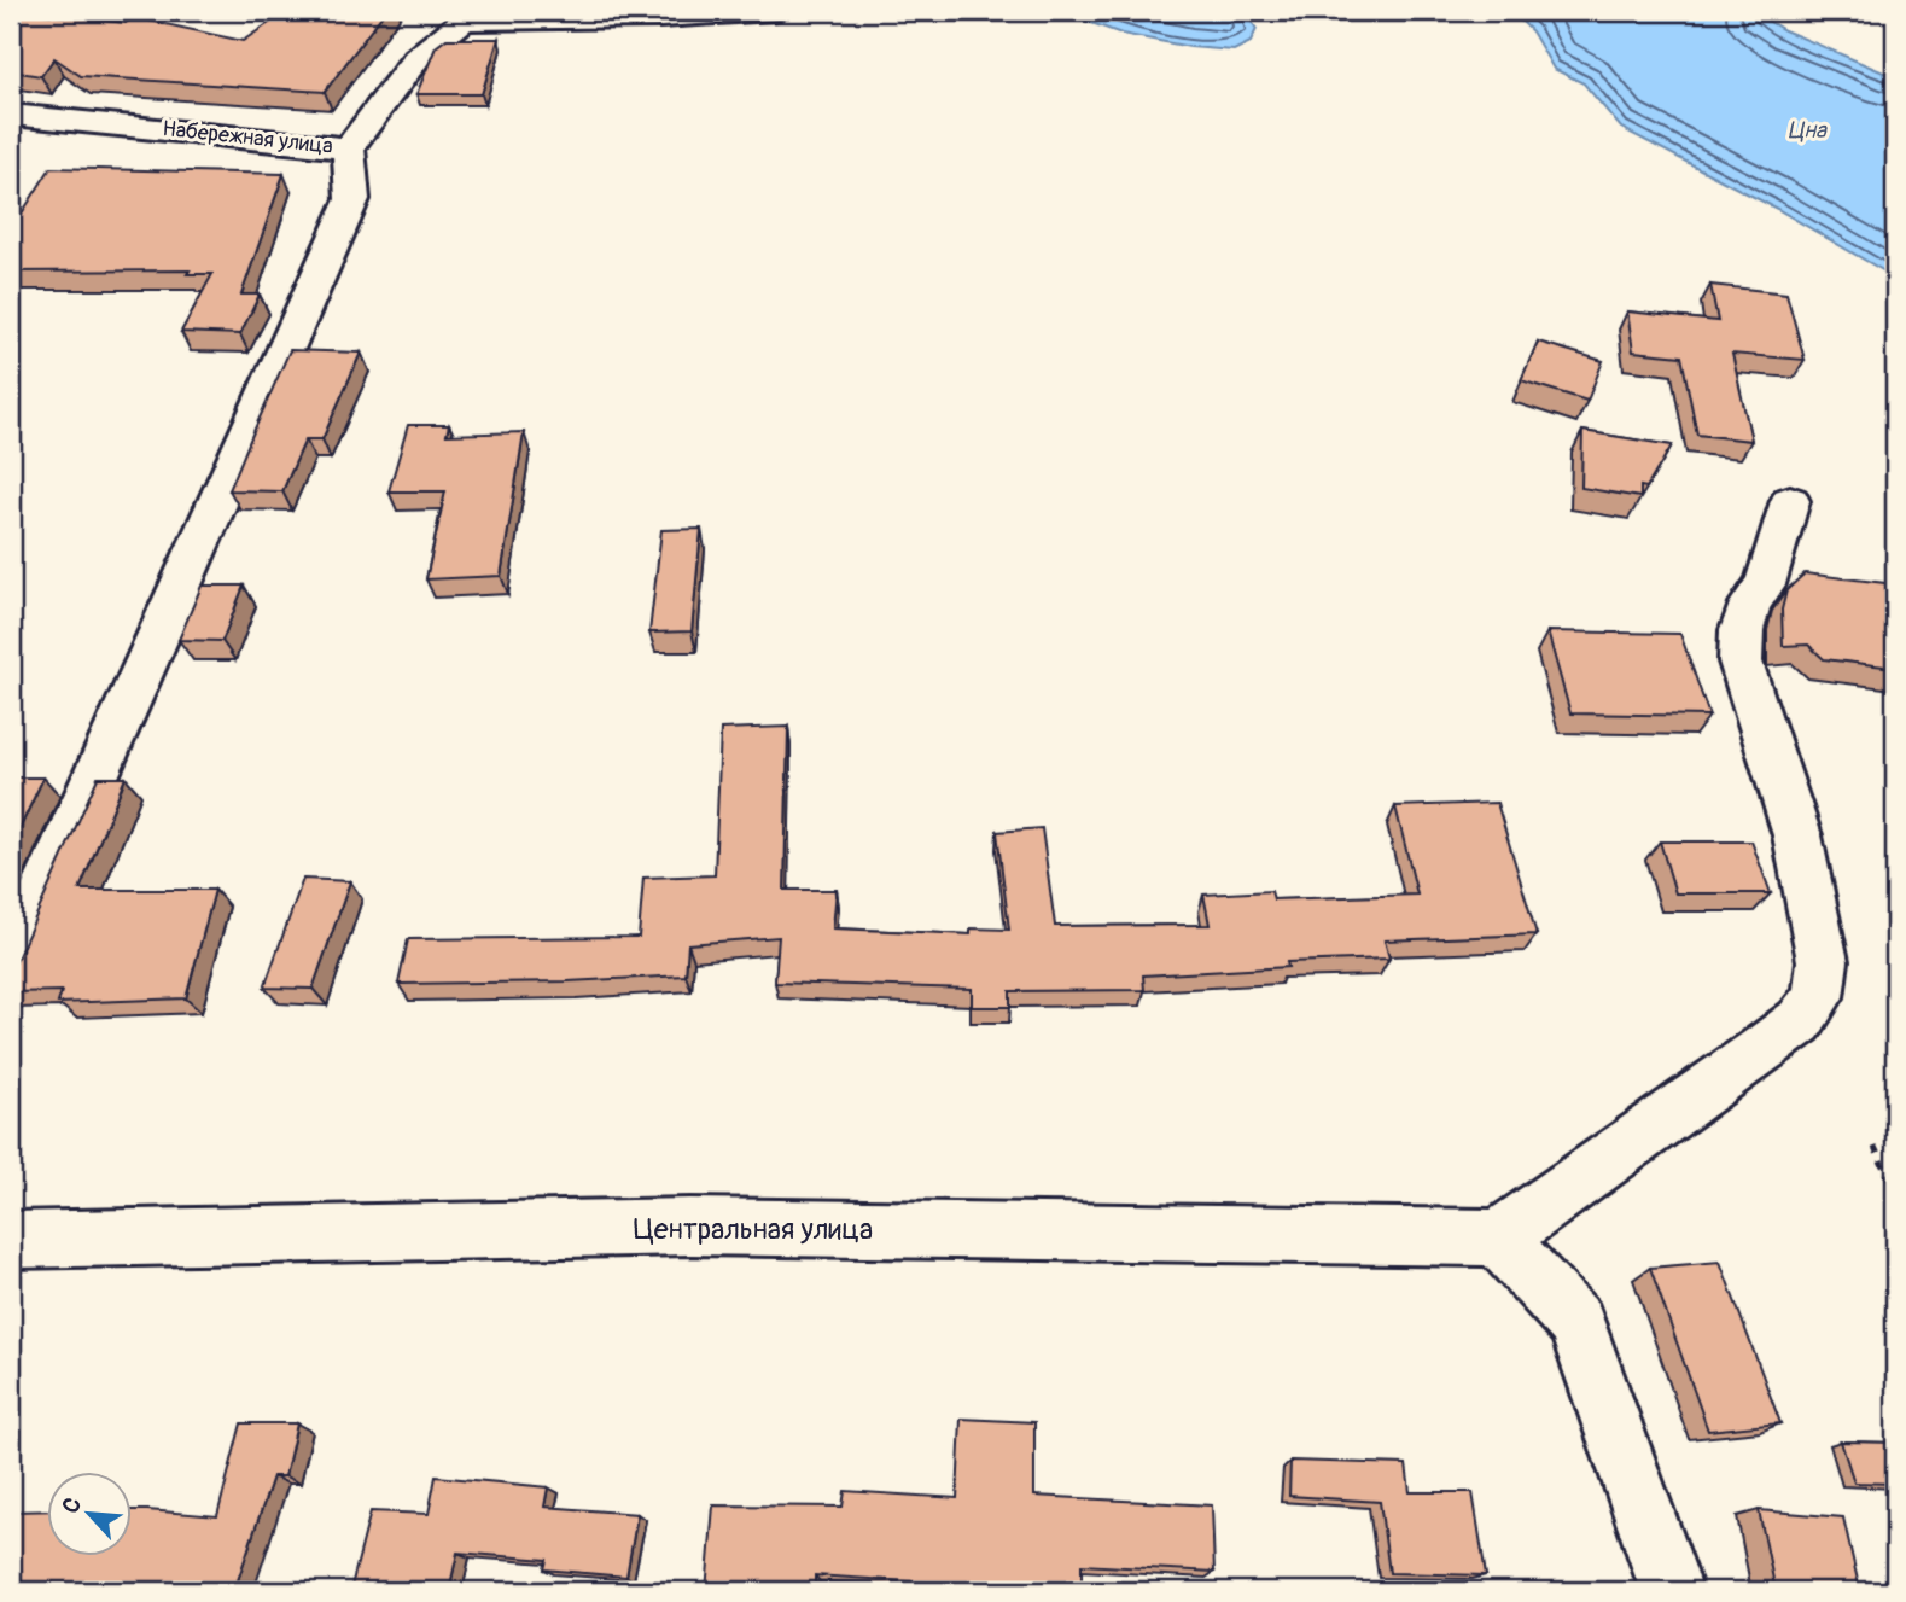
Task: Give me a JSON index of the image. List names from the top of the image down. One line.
{"streets":{"street":["Набережная улица","Центральная улица"]},"water":["Цна"],"north":"top left"}
